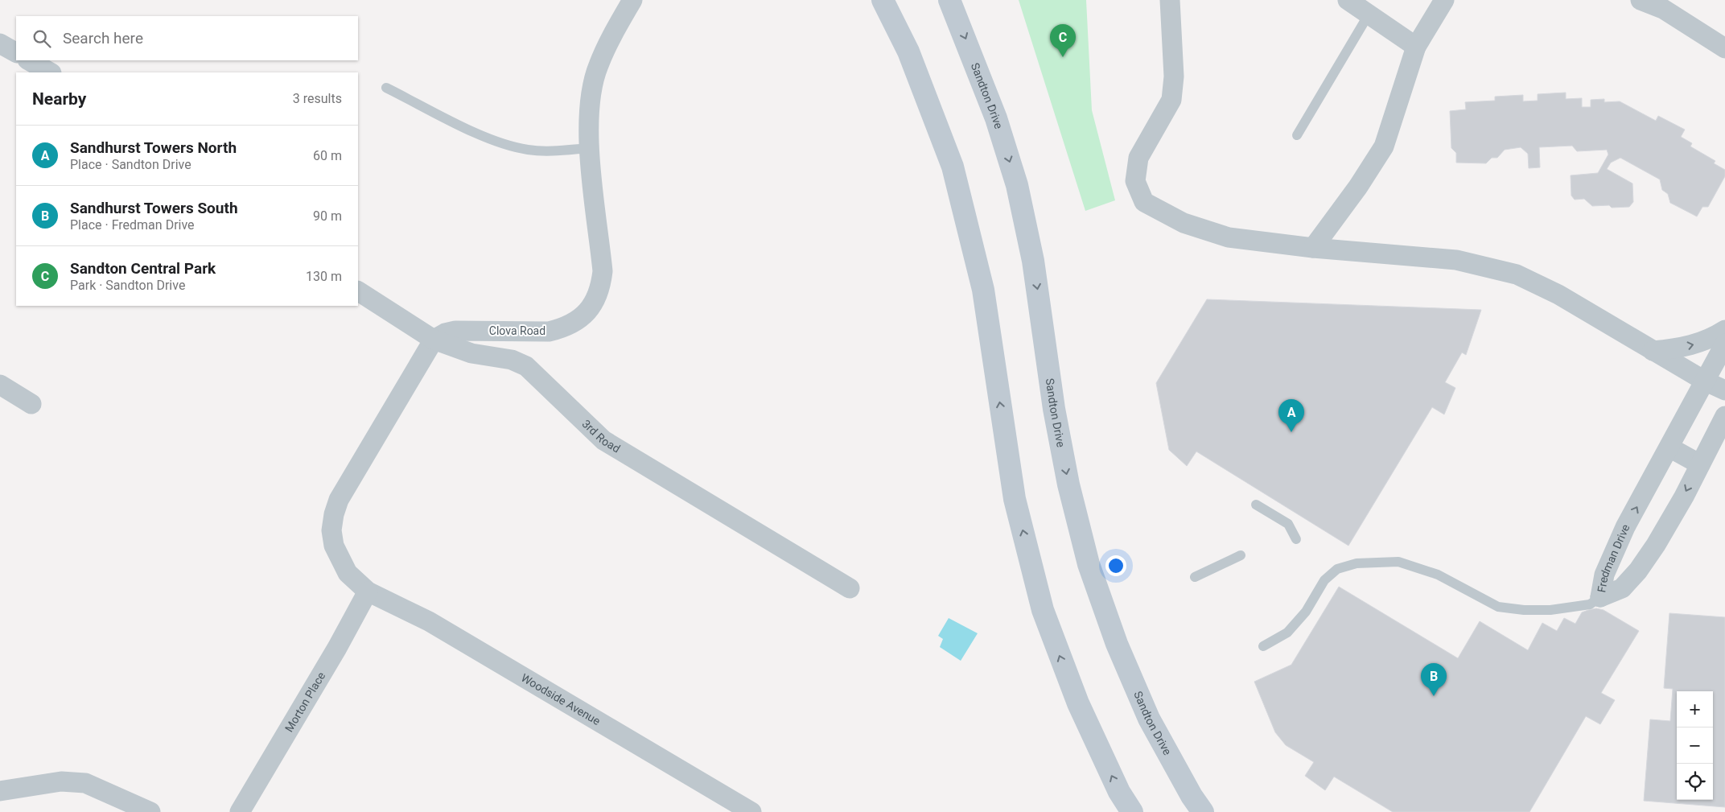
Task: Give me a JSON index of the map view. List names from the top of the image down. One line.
{"streets":{"main road":["Sandton Drive"],"street":["Clova Road","3rd Road","Fredman Drive","Woodside Avenue","Morton Place"]},"crossings":[["Clova Road","3rd Road"],["Woodside Avenue","Morton Place"]],"page":{"search":"Search here","pins":["C","A","B"],"heading":["Nearby","3 results"],"list":[{"mark":"A","name":"Sandhurst Towers North","note":"Place · Sandton Drive","value":"60 m"},{"mark":"B","name":"Sandhurst Towers South","note":"Place · Fredman Drive","value":"90 m"},{"mark":"C","name":"Sandton Central Park","note":"Park · Sandton Drive","value":"130 m"}],"map_buttons":["+","−"]}}
